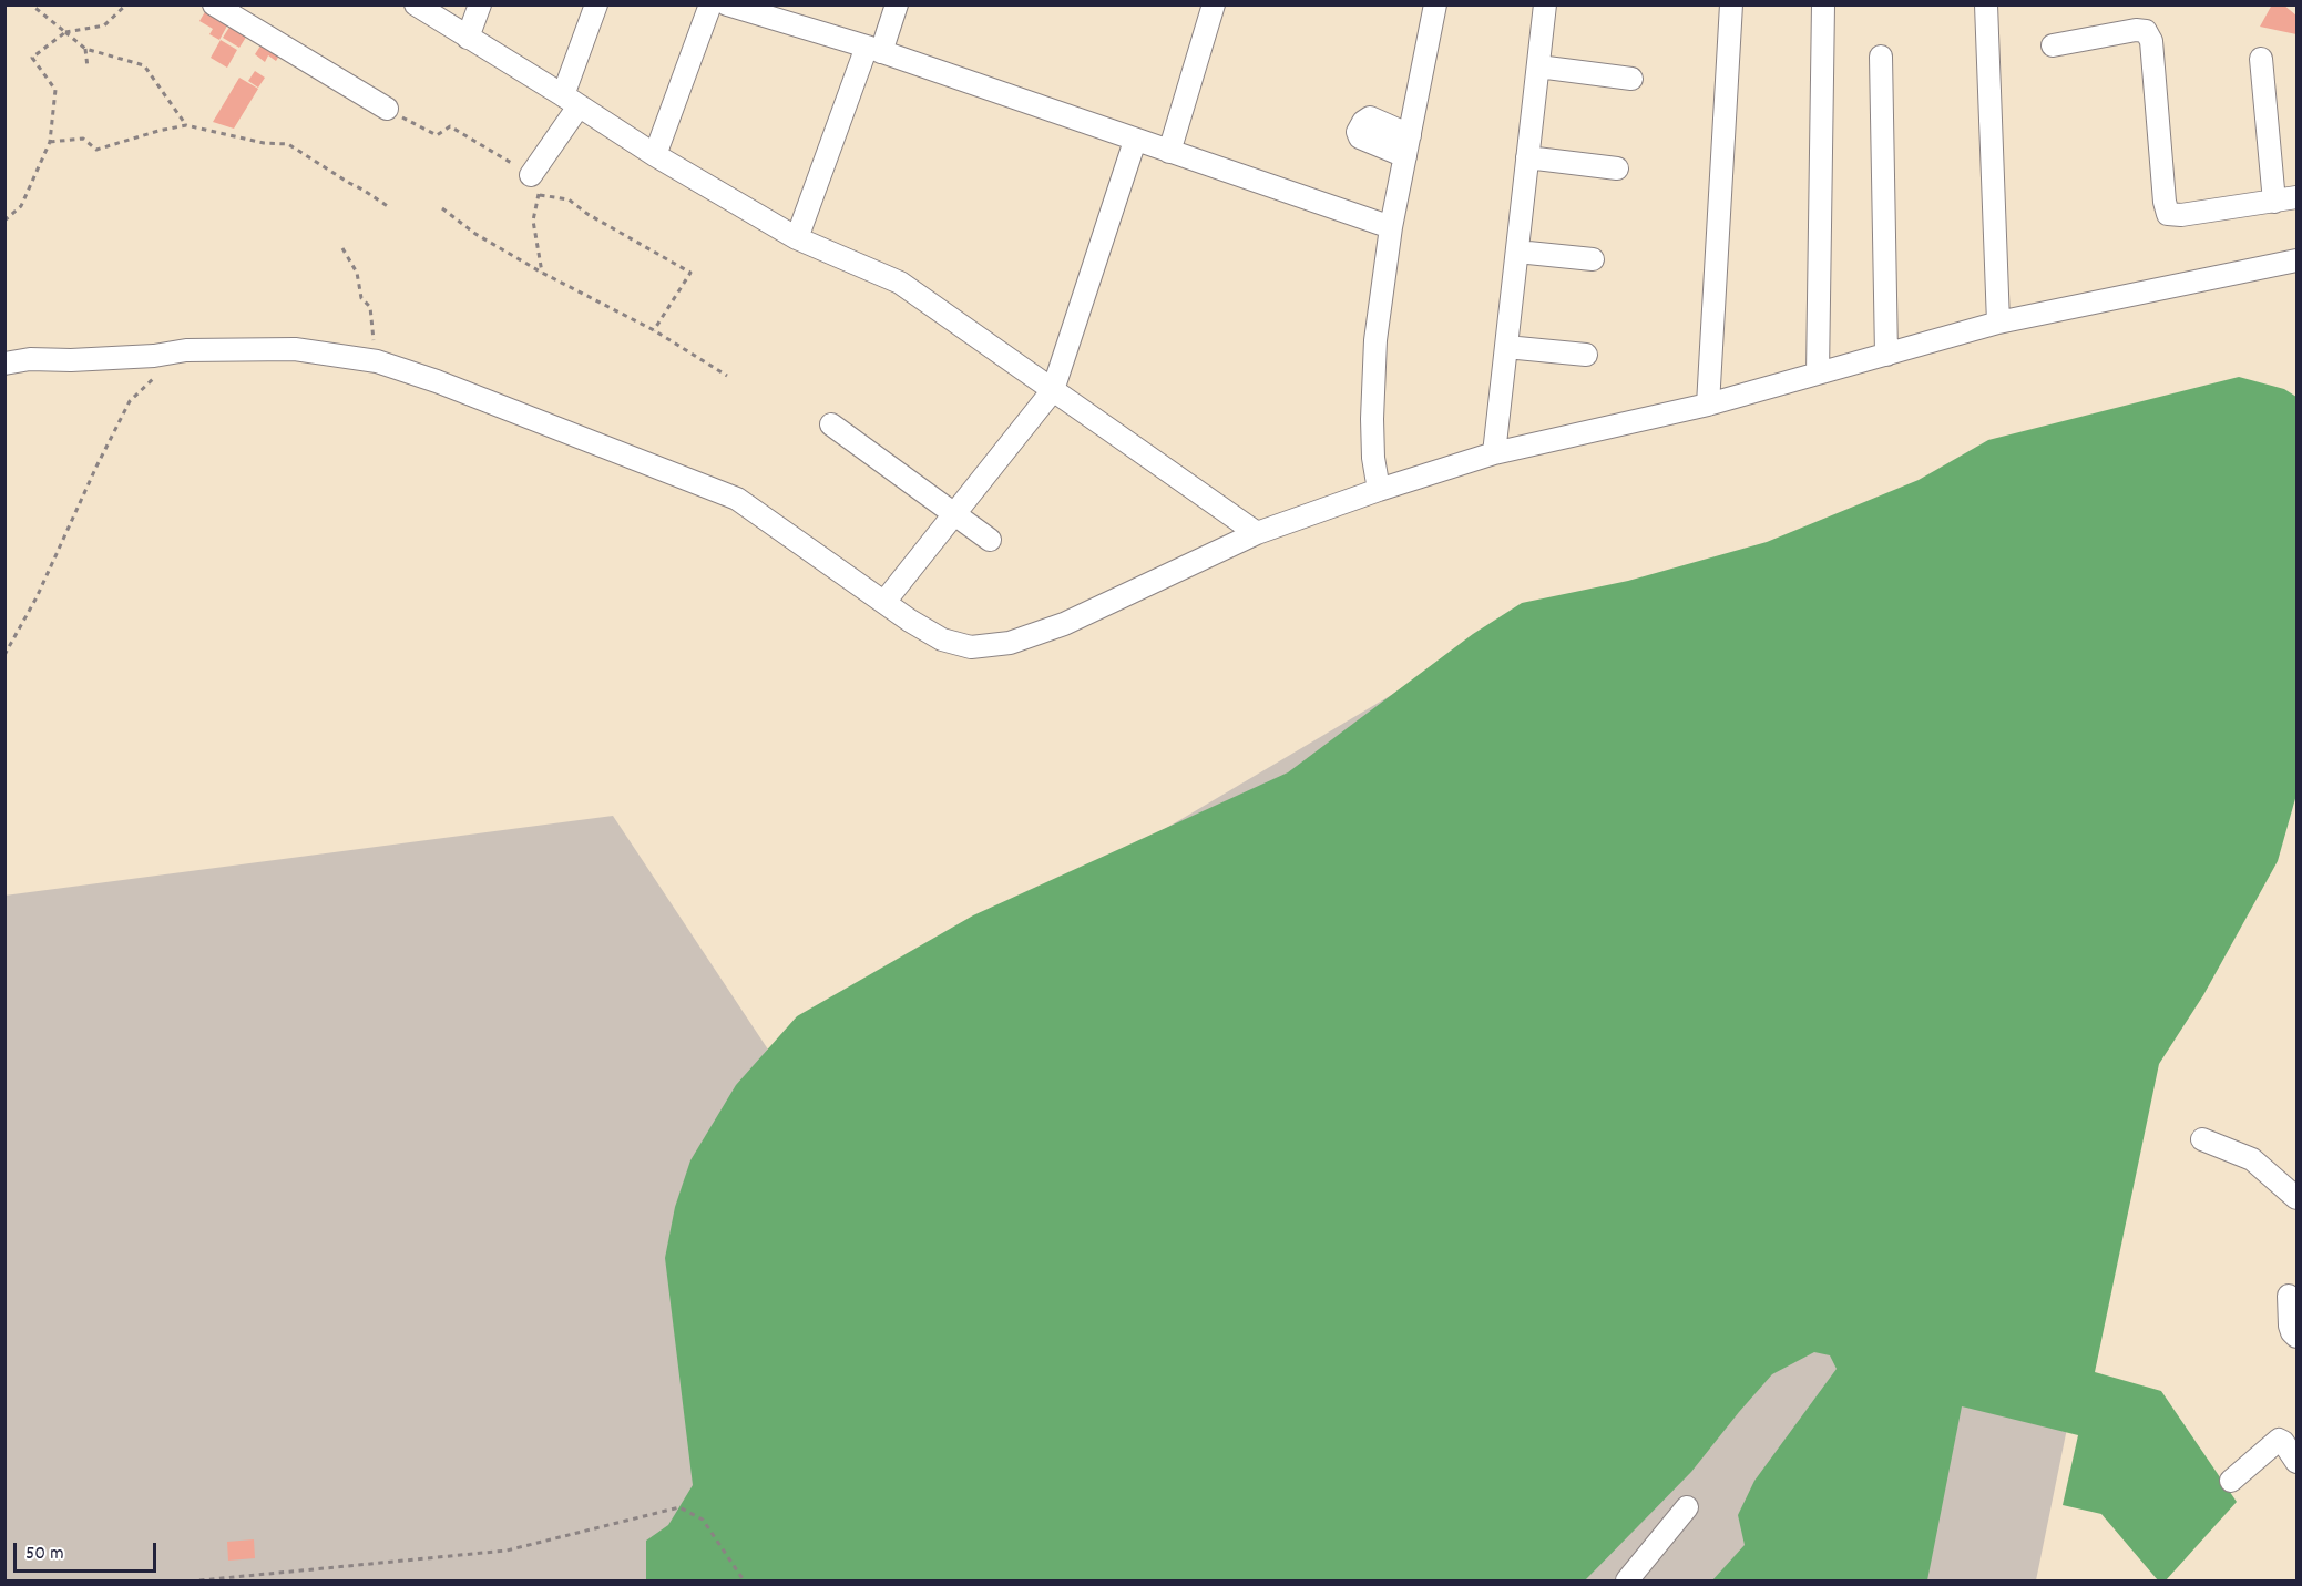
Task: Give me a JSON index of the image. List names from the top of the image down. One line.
{"scale_bar":"50 m"}
